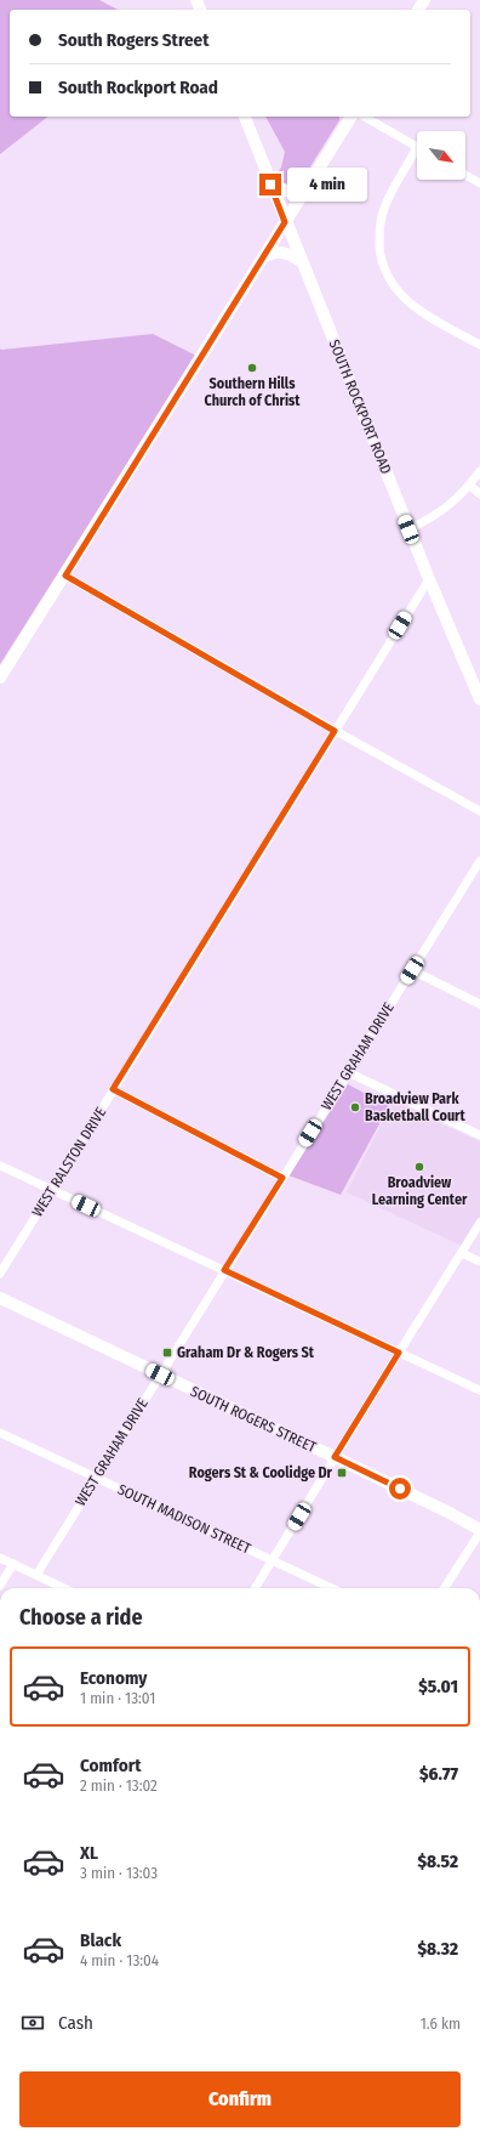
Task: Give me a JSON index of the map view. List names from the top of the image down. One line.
{"streets":{"street":["SOUTH ROCKPORT ROAD","WEST GRAHAM DRIVE","WEST RALSTON DRIVE","SOUTH ROGERS STREET","SOUTH MADISON STREET"]},"crossings":[["SOUTH ROCKPORT ROAD","WEST RALSTON DRIVE"],["WEST GRAHAM DRIVE","SOUTH ROGERS STREET"],["WEST GRAHAM DRIVE","SOUTH MADISON STREET"]],"places":{"other":["Southern Hills Church of Christ","Broadview Park Basketball Court","Broadview Learning Center"],"transit":["Graham Dr & Rogers St","Rogers St & Coolidge Dr"]},"north":"bottom right","page":{"banner":["South Rogers Street","South Rockport Road"],"bubble":"4 min","heading":"Choose a ride","list":[{"name":"Economy","note":"1 min · 13:01","value":"$5.01"},{"name":"Comfort","note":"2 min · 13:02","value":"$6.77"},{"name":"XL","note":"3 min · 13:03","value":"$8.52"},{"name":"Black","note":"4 min · 13:04","value":"$8.32"}],"pay":["Cash","1.6 km"],"buttons":"Confirm"}}
